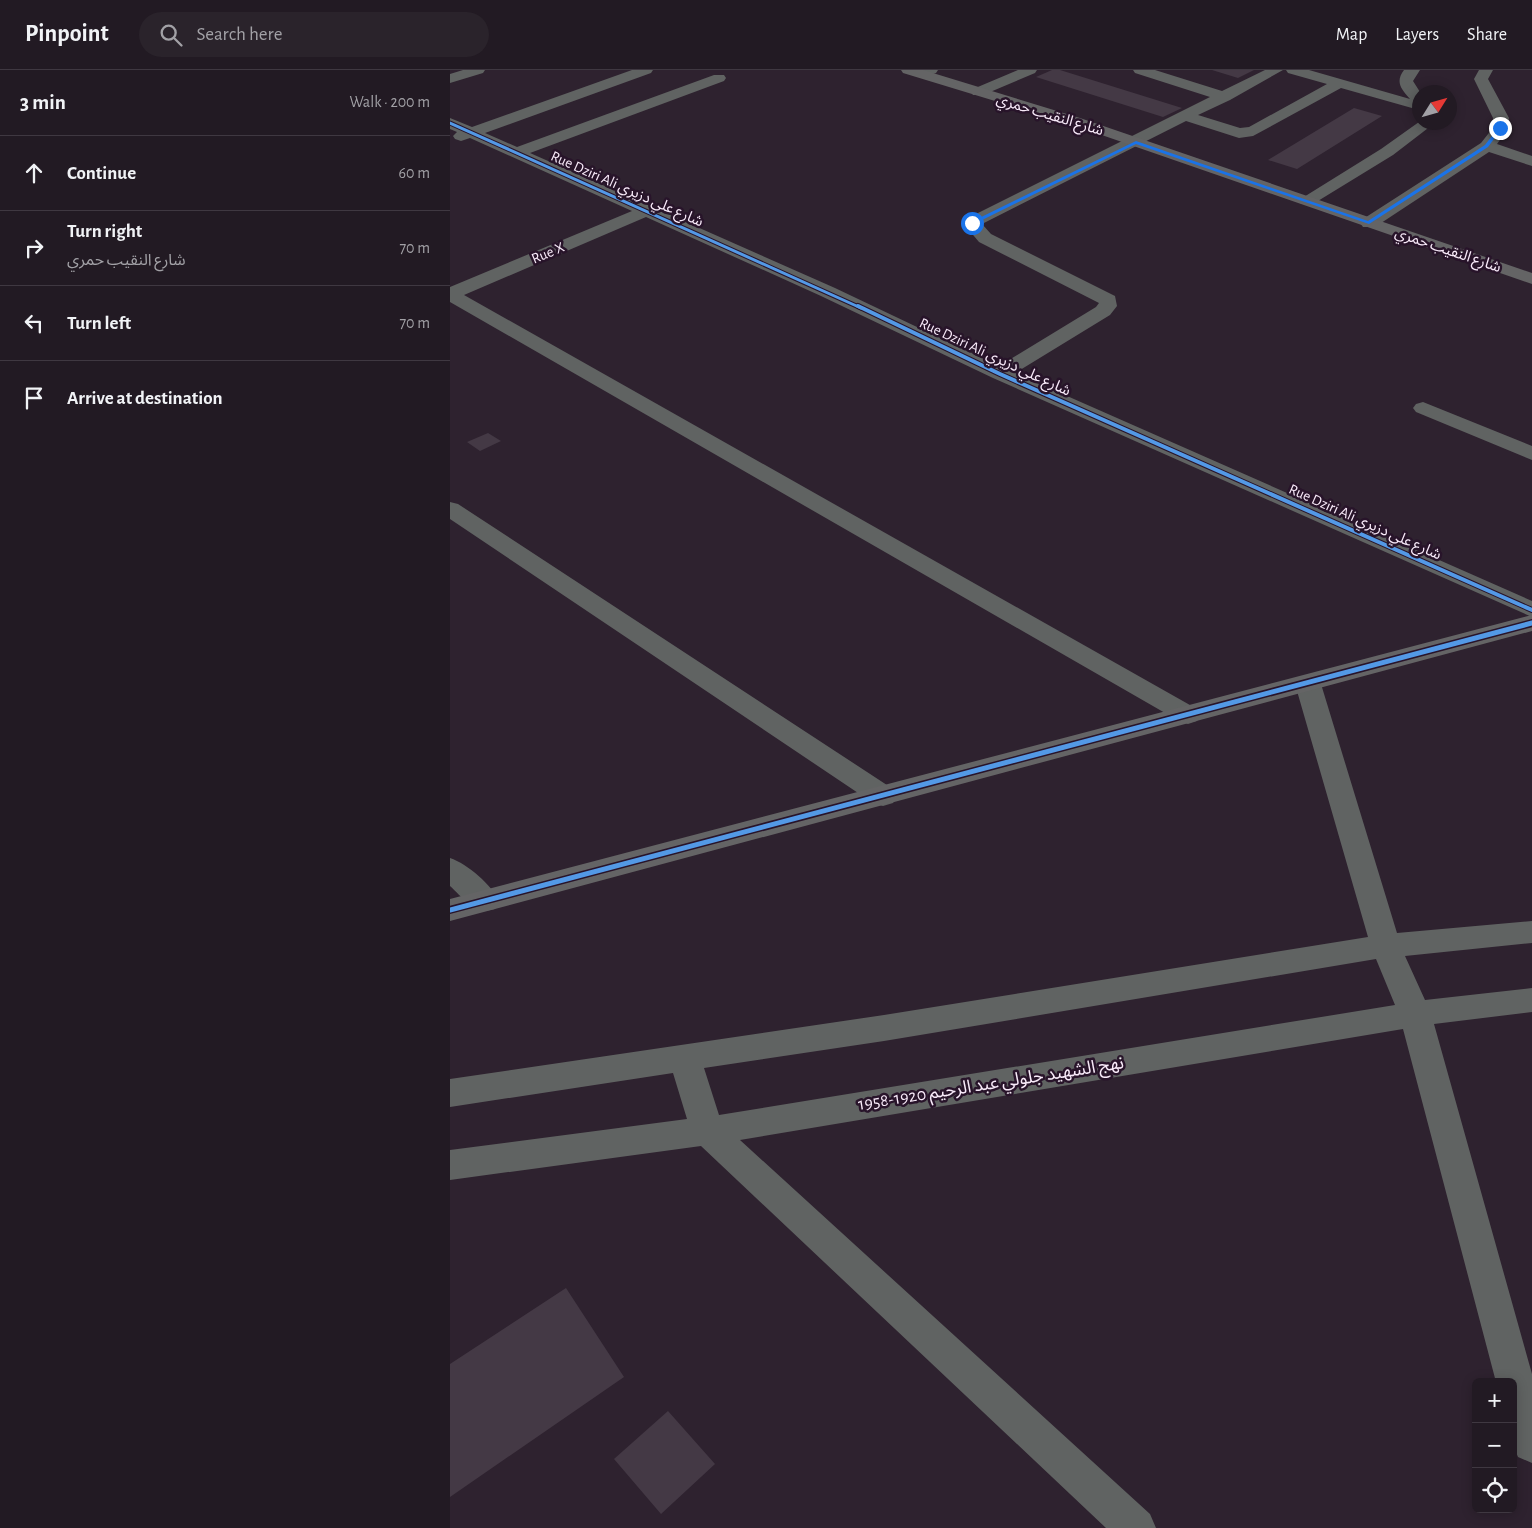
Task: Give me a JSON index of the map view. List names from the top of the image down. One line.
{"streets":{"main road":["شارع النقيب حمري"],"street":["Rue Dziri Ali شارع علي دزيري","Rue X","نهج الشهيد جلولي عبد الرحيم 1920-1958"]},"crossings":[["Rue Dziri Ali شارع علي دزيري","Rue X"]],"north":"top right","page":{"header":"Pinpoint","search":"Search here","nav":["Map","Layers","Share"],"heading":["3 min","Walk · 200 m"],"list":[["Continue","60 m"],["Turn right","شارع النقيب حمري","70 m"],["Turn left","70 m"],"Arrive at destination"],"map_buttons":["+","−"]}}
